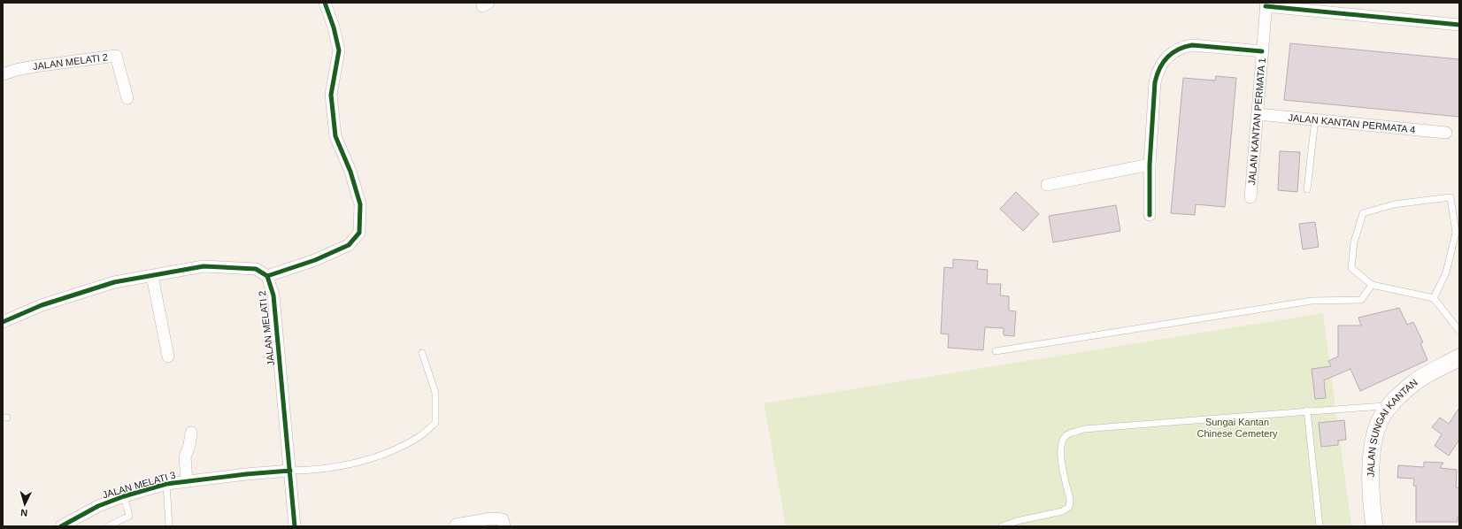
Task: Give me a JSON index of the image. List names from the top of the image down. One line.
{"streets":{"main road":["JALAN SUNGAI KANTAN"],"street":["JALAN MELATI 2","JALAN KANTAN PERMATA 1","JALAN KANTAN PERMATA 4","JALAN MELATI 3"]},"crossings":[["JALAN MELATI 2","JALAN MELATI 3"],["JALAN KANTAN PERMATA 1","JALAN KANTAN PERMATA 4"]],"parks":["Sungai Kantan Chinese Cemetery"],"north":"bottom"}
